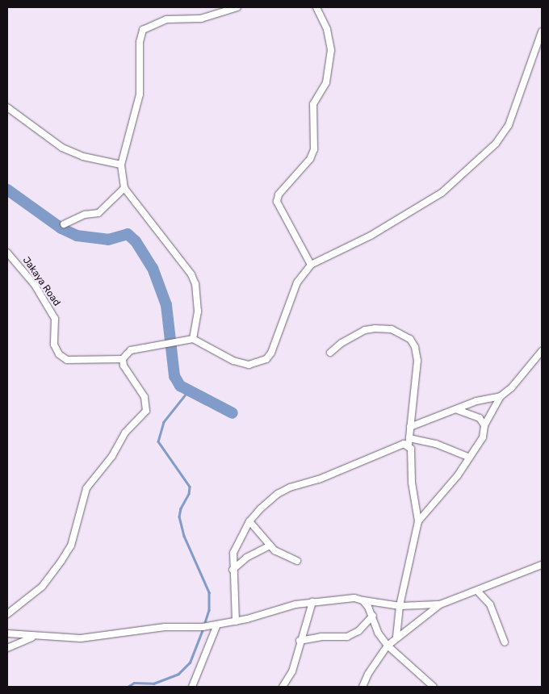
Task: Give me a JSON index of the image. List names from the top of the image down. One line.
{"streets":{"street":["Jakaya Road"]}}
